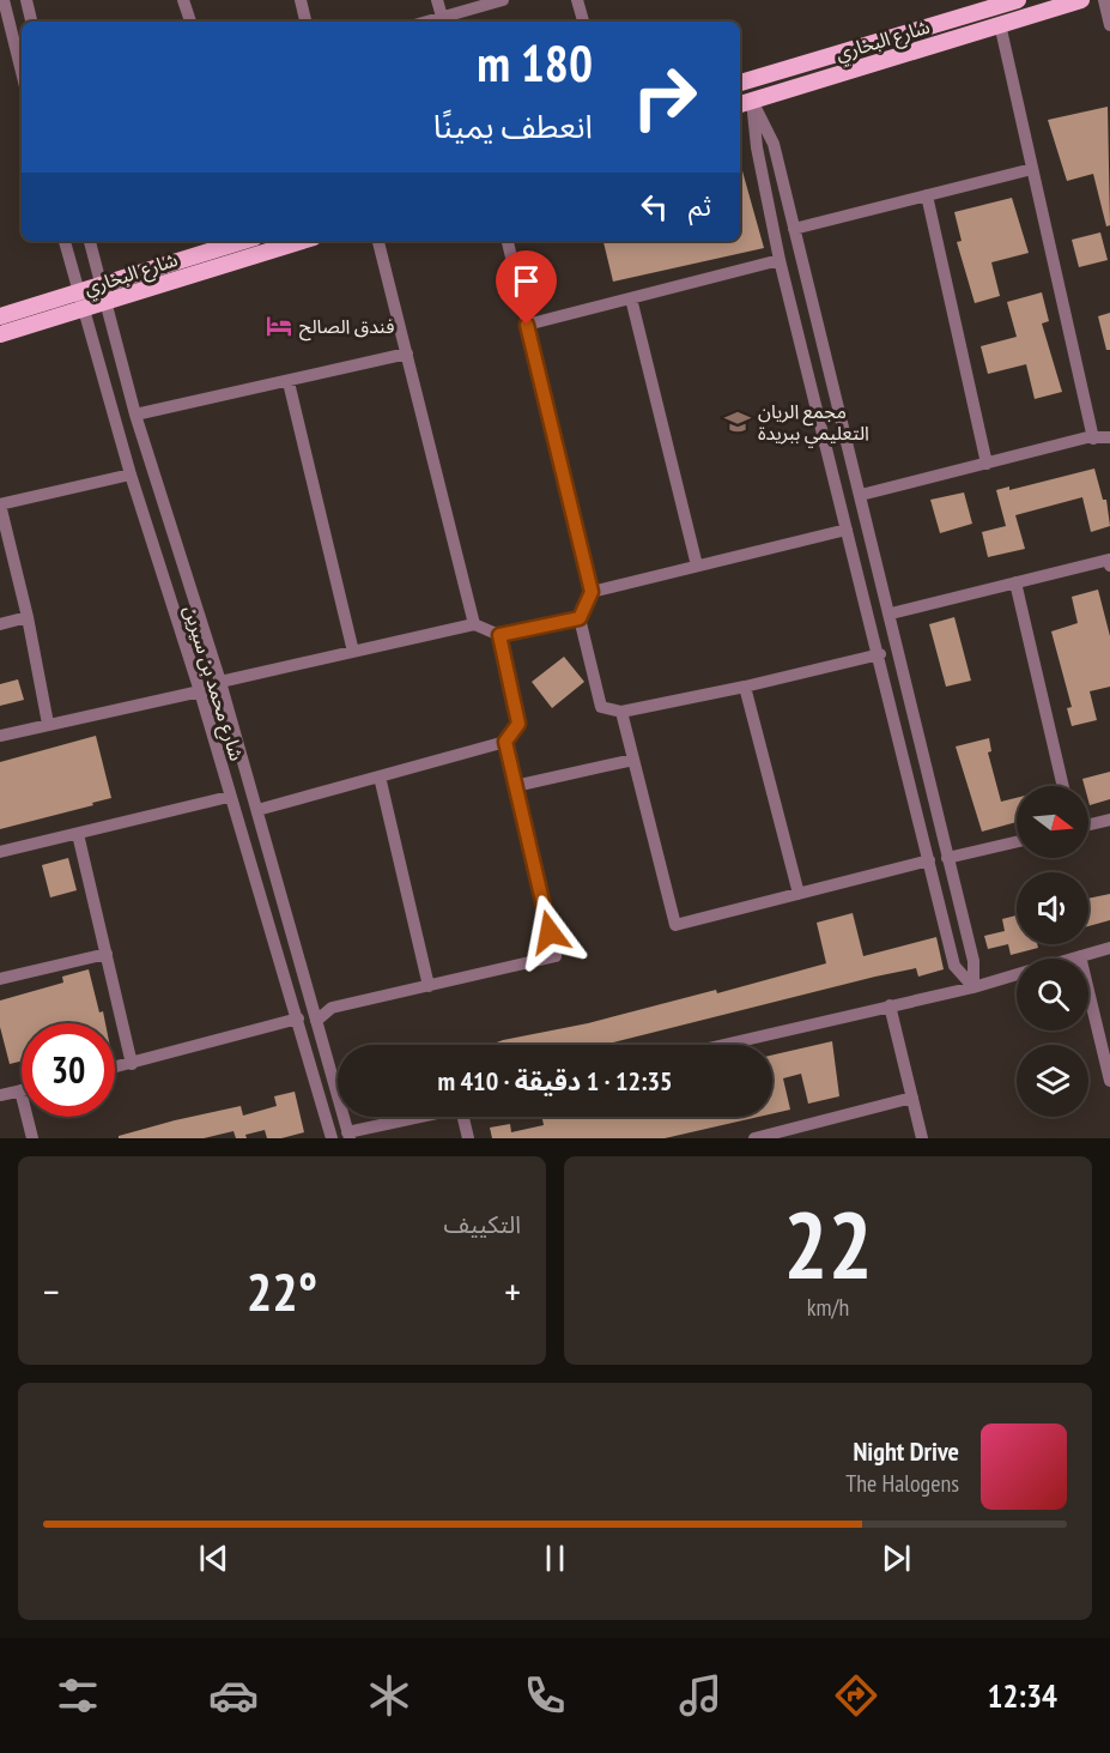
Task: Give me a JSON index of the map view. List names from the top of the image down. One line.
{"streets":{"main road":["شارع البخاري"],"street":["شارع محمد بن سيرين"]},"crossings":[["شارع البخاري","شارع محمد بن سيرين"]],"places":{"hotel":["فندق الصالح"],"school or university":["مجمع الريان التعليمي ببريدة"]},"north":"right","page":{"turn":["180 m","انعطف يمينًا"],"then":"ثم","limit":"30","trip":"12:35 · 1 دقيقة · 410 m","tile":[["22","km/h"],"التكييف"],"heat":["−","22°","+"],"song":["Night Drive","The Halogens"],"tabs":"12:34"}}
